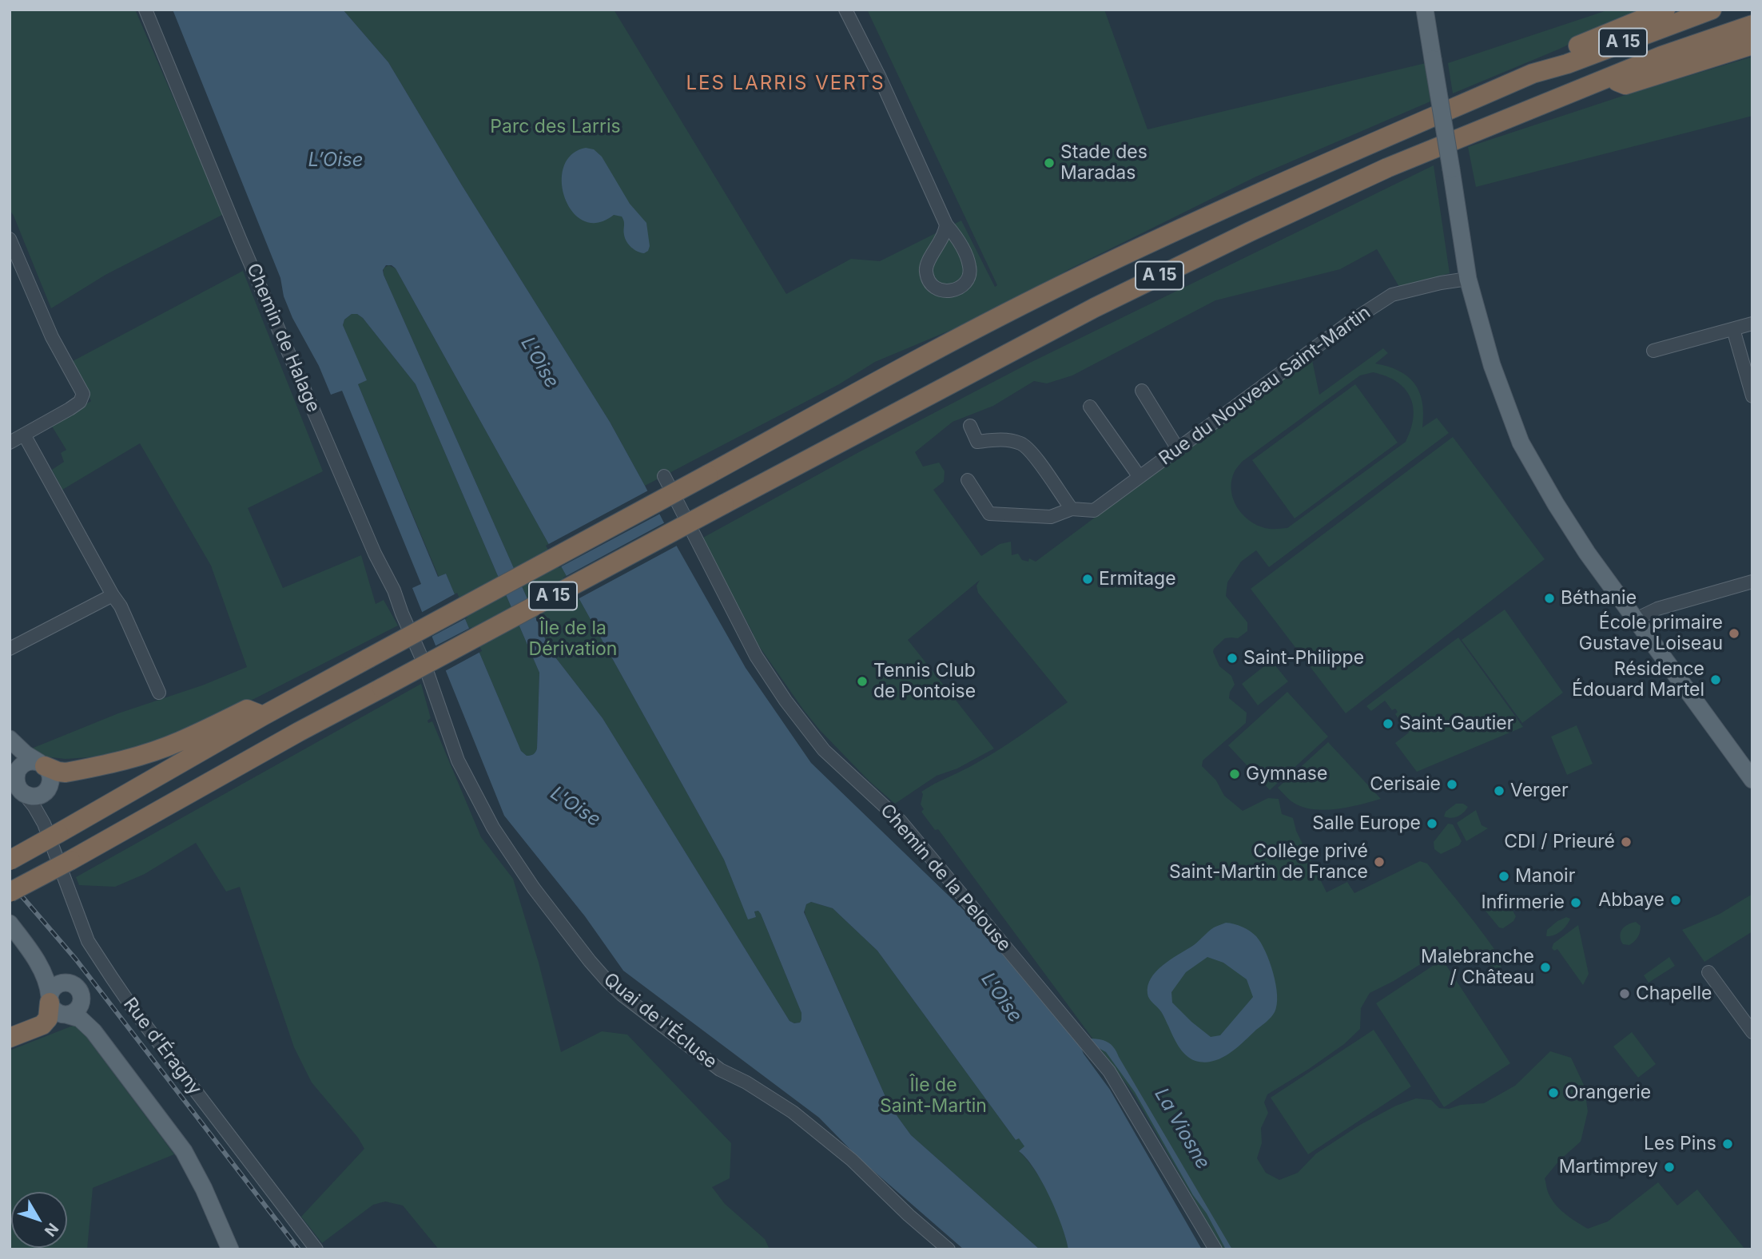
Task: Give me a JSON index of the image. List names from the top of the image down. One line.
{"streets":{"highway":["A 15"],"street":["Chemin de Halage","Rue du Nouveau Saint-Martin","Chemin de la Pelouse","Quai de l'Écluse","Rue d'Éragny"]},"crossings":[["A 15","Rue d'Éragny"],["Chemin de Halage","Quai de l'Écluse"]],"districts":["LES LARRIS VERTS"],"water":["L’Oise","L'Oise","La Viosne"],"parks":["Parc des Larris","Île de la Dérivation","Île de Saint-Martin"],"places":["Stade des Maradas","Ermitage","Béthanie","École primaire Gustave Loiseau","Saint-Philippe","Résidence Édouard Martel","Tennis Club de Pontoise","Saint-Gautier","Gymnase","Cerisaie","Verger","Salle Europe","CDI / Prieuré","Collège privé Saint-Martin de France","Manoir","Abbaye","Infirmerie","Malebranche / Château","Chapelle","Orangerie","Les Pins","Martimprey"],"north":"bottom right"}
